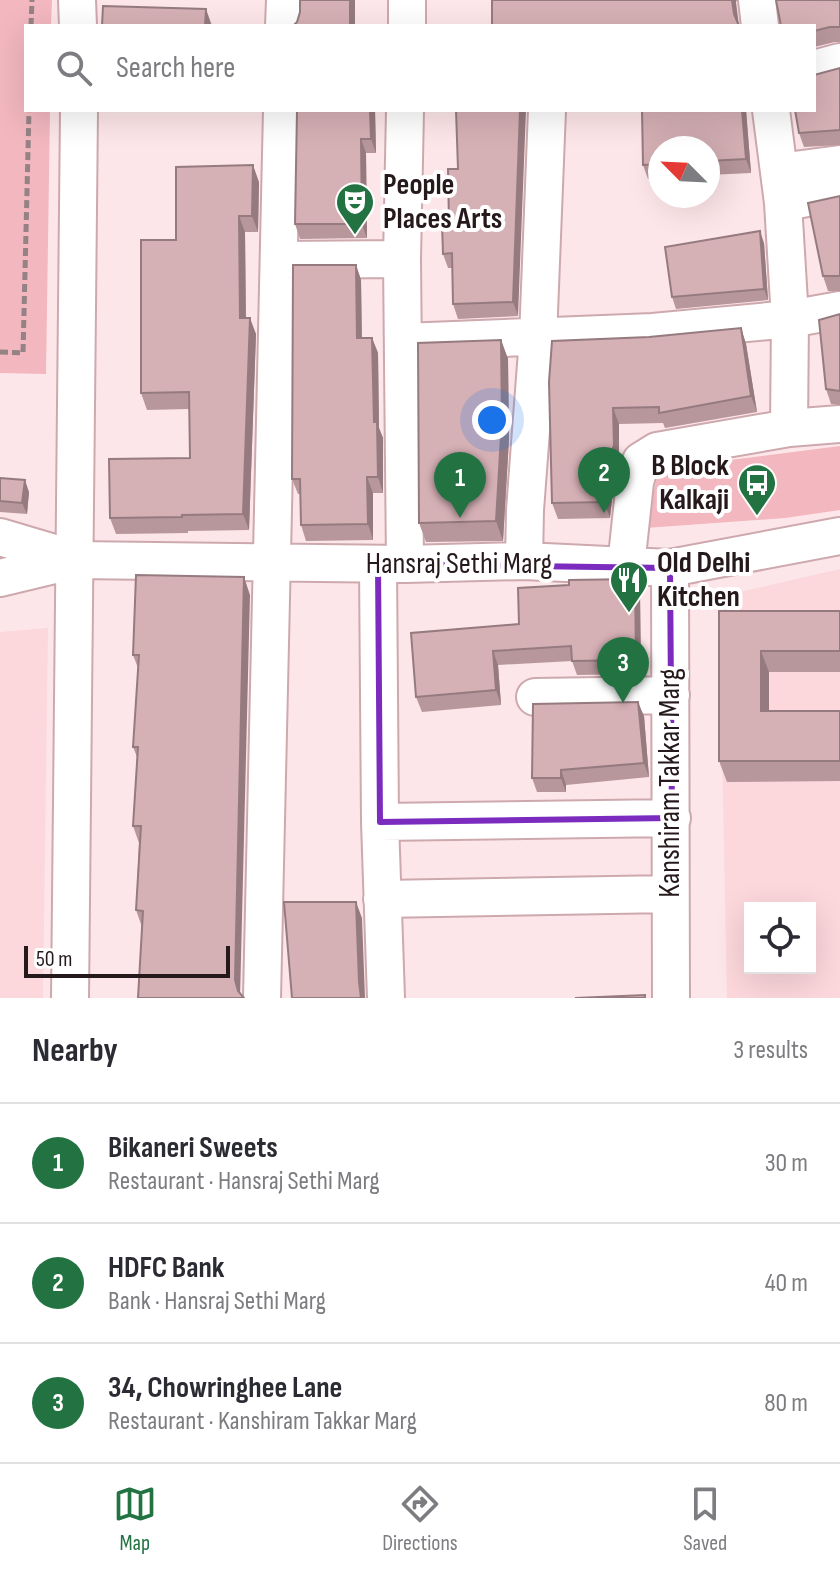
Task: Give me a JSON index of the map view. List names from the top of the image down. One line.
{"streets":{"street":["Hansraj Sethi Marg","Kanshiram Takkar Marg"]},"crossings":[["Hansraj Sethi Marg","Kanshiram Takkar Marg"]],"places":{"theatre":["People Places Arts"],"bus stop":["B Block Kalkaji"],"restaurant":["Old Delhi Kitchen"]},"scale_bar":"50 m","north":"top left","page":{"search":"Search here","pins":["2","1","3"],"scale":"50 m","heading":["Nearby","3 results"],"list":[{"mark":"1","name":"Bikaneri Sweets","note":"Restaurant · Hansraj Sethi Marg","value":"30 m"},{"mark":"2","name":"HDFC Bank","note":"Bank · Hansraj Sethi Marg","value":"40 m"},{"mark":"3","name":"34, Chowringhee Lane","note":"Restaurant · Kanshiram Takkar Marg","value":"80 m"}],"nav":["Map","Directions","Saved"]}}
